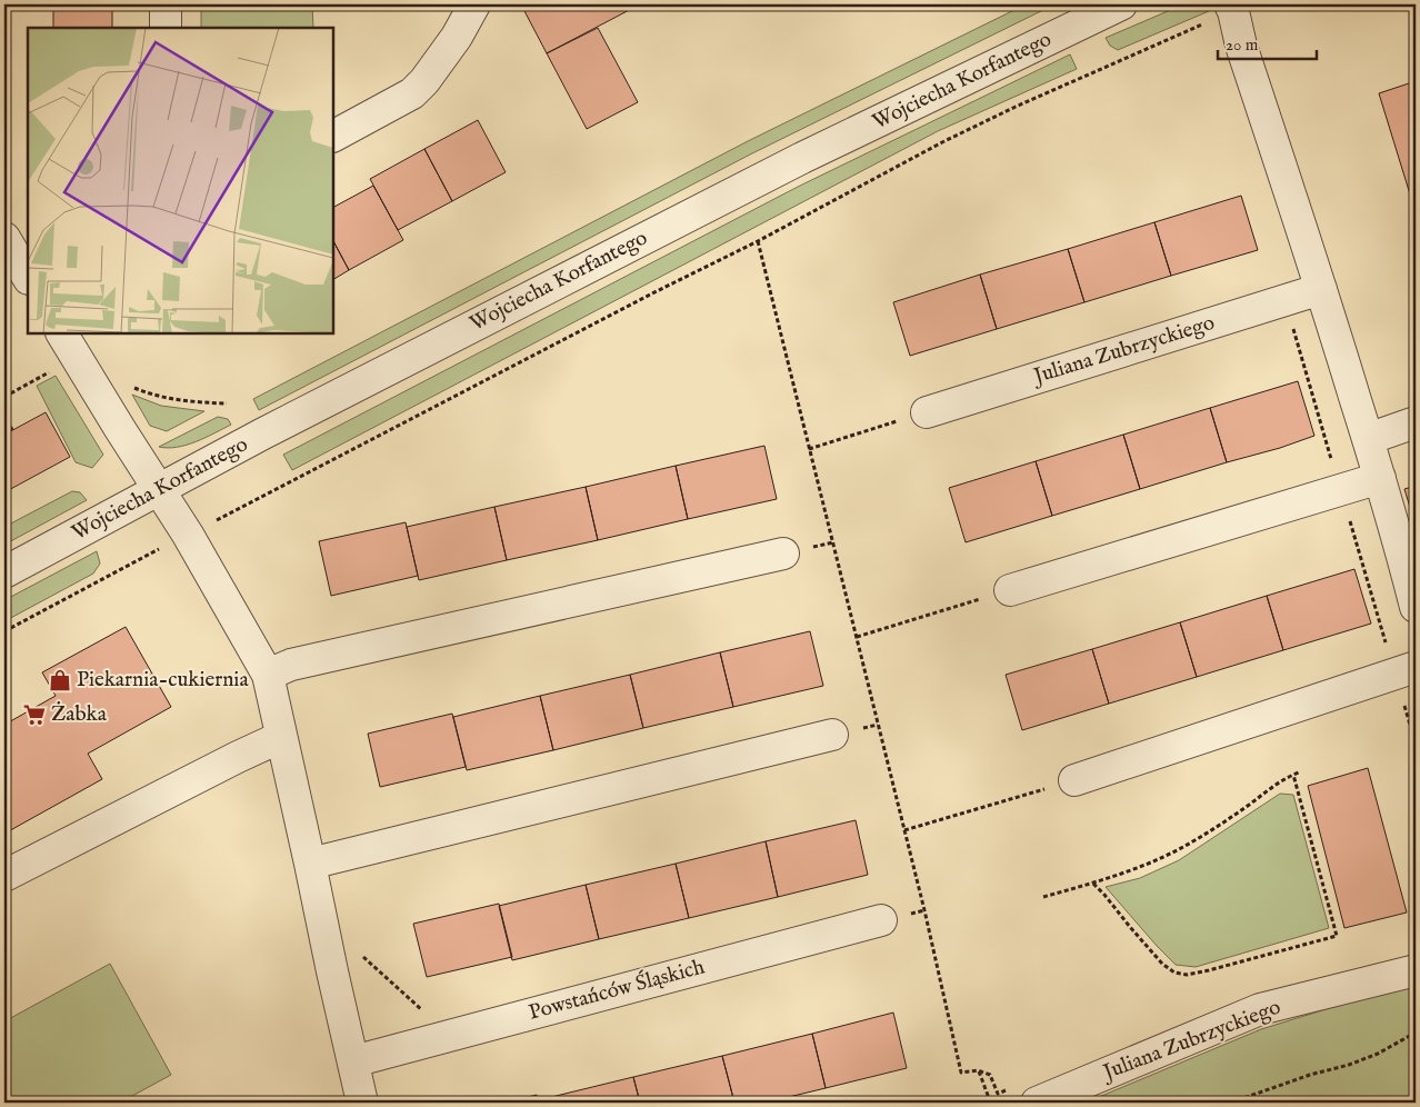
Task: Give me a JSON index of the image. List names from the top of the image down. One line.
{"streets":{"street":["Wojciecha Korfantego","Juliana Zubrzyckiego","Powstańców Śląskich"]},"places":{"shop":["Piekarnia-cukiernia"],"supermarket":["Żabka"]},"scale_bar":"20 m"}
